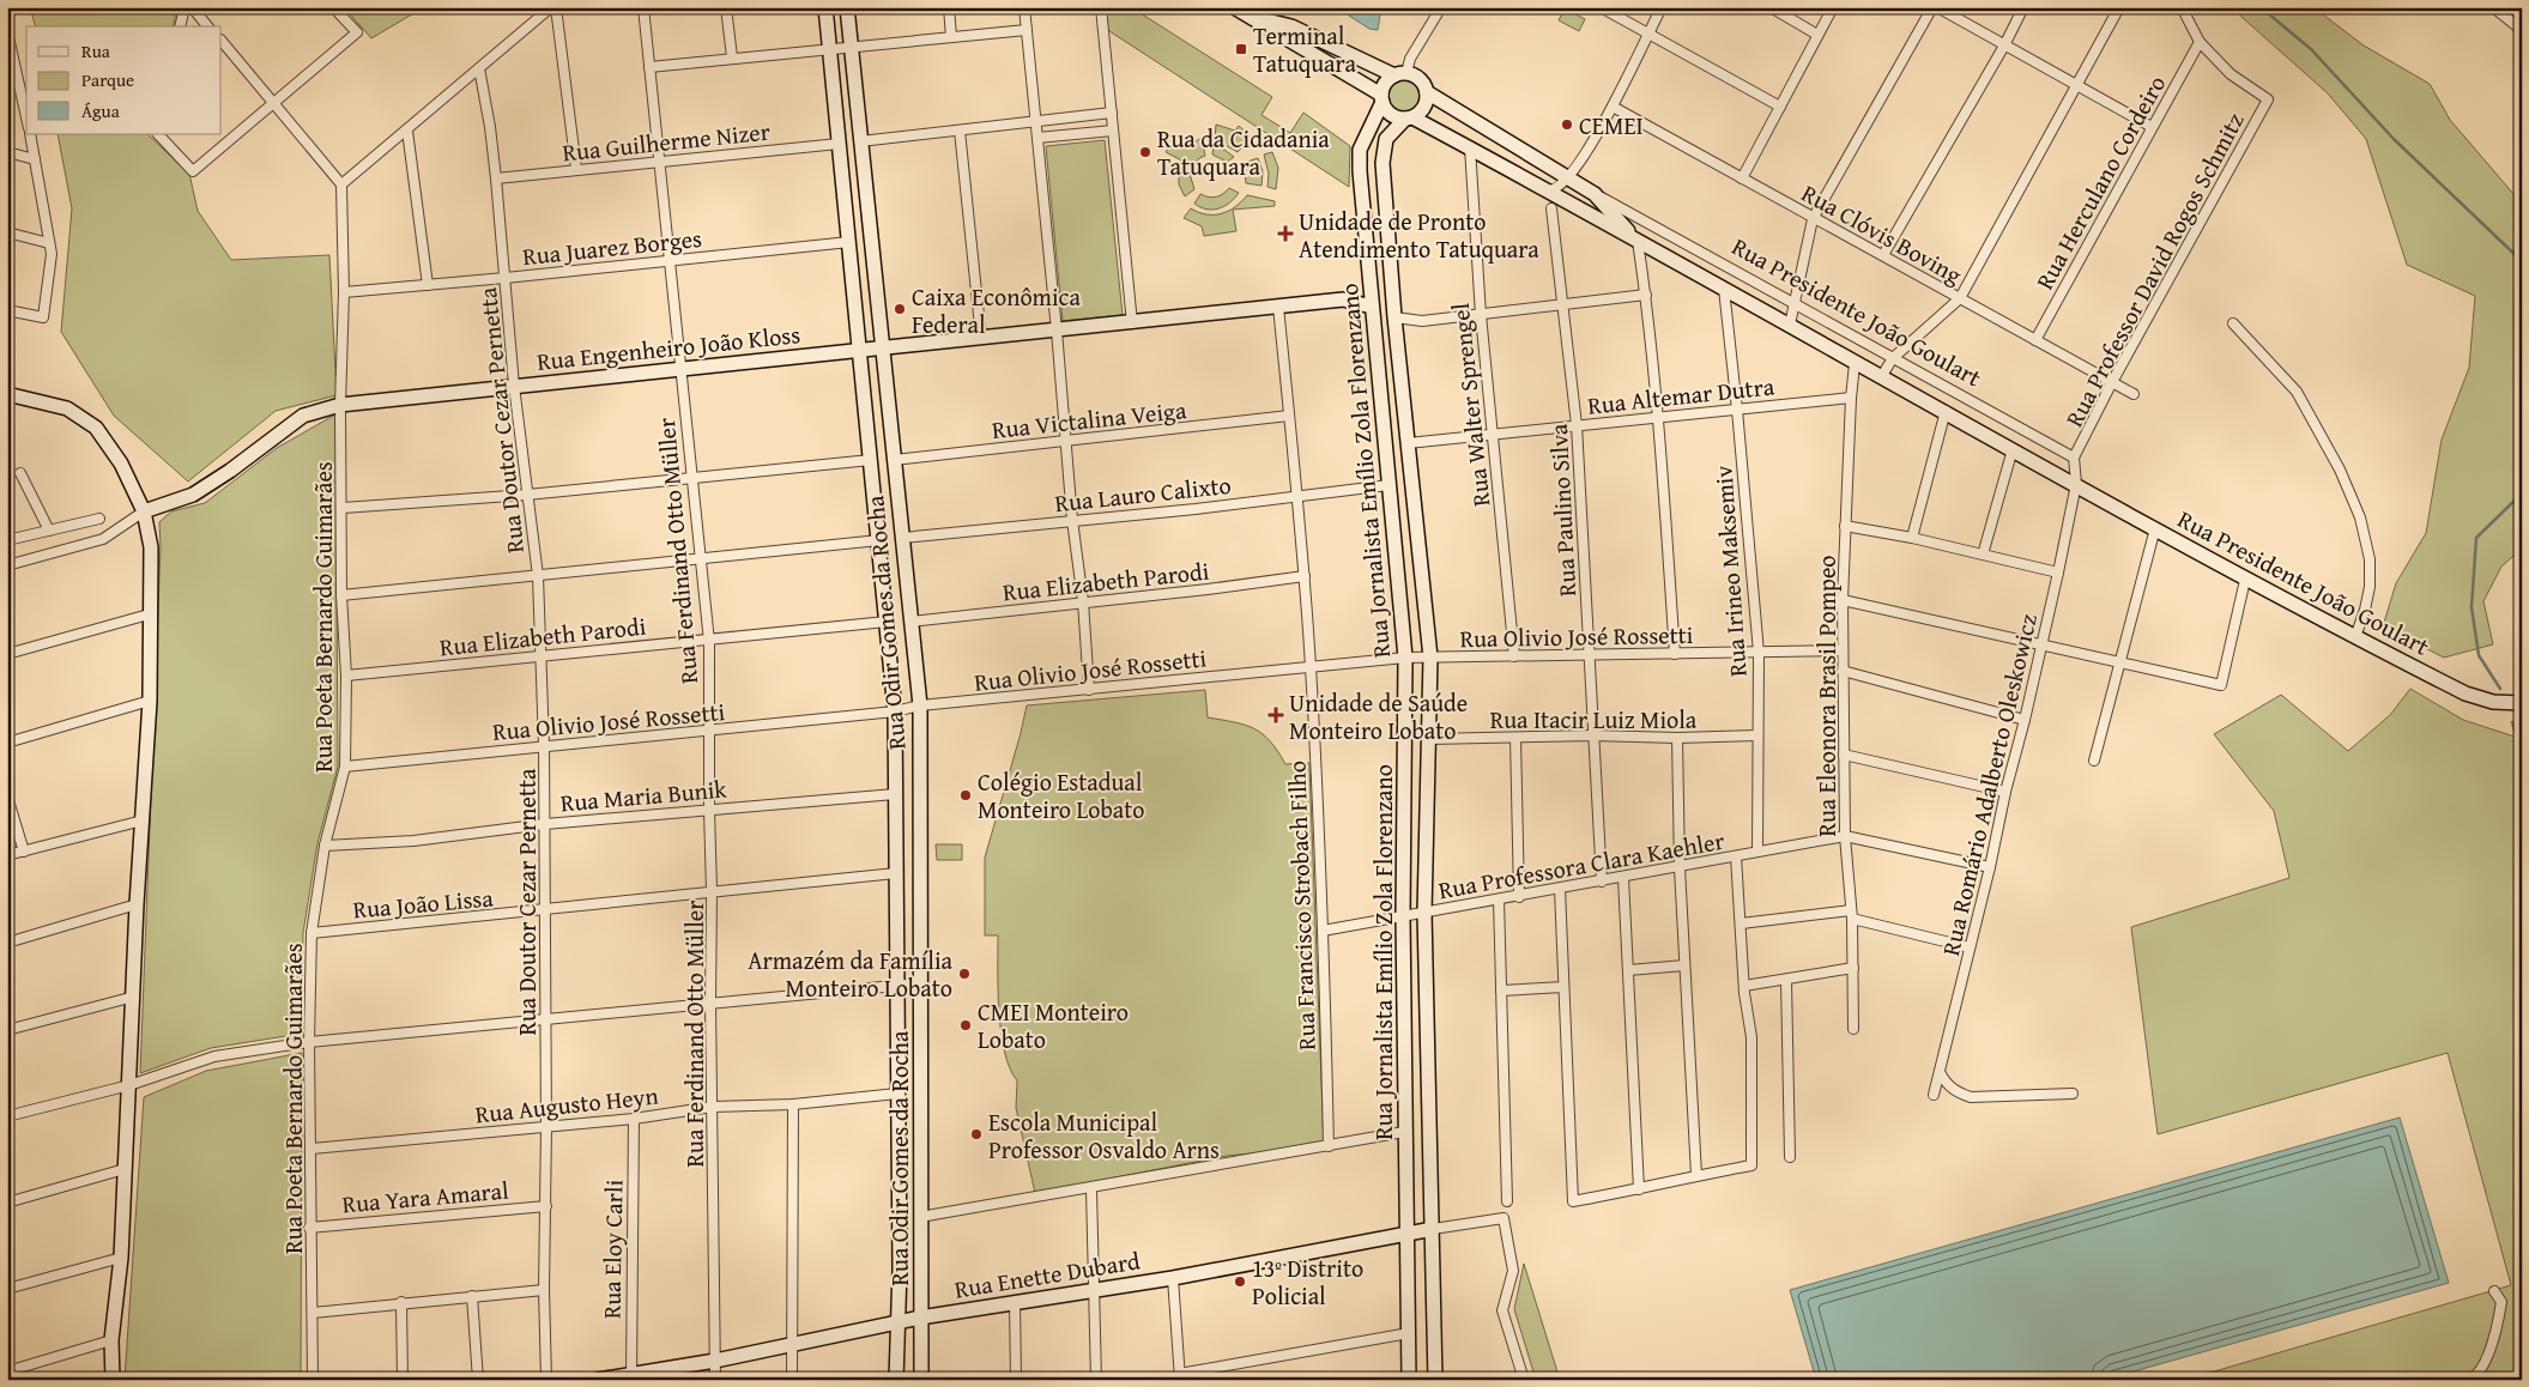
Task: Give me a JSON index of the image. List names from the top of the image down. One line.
{"streets":{"street":["Rua Guilherme Nizer","Rua Herculano Cordeiro","Rua Clóvis Boving","Rua Juarez Borges","Rua Professor David Rogos Schmitz","Rua Presidente João Goulart","Rua Engenheiro João Kloss","Rua Altemar Dutra","Rua Walter Sprengel","Rua Victalina Veiga","Rua Doutor Cezar Pernetta","Rua Jornalista Emílio Zola Florenzano","Rua Lauro Calixto","Rua Paulino Silva","Rua Ferdinand Otto Müller","Rua Irineo Maksemiv","Rua Elizabeth Parodi","Rua Poeta Bernardo Guimarães","Rua Odir Gomes da Rocha","Rua Olivio José Rossetti","Rua Eleonora Brasil Pompeo","Rua Itacir Luiz Miola","Rua Romário Adalberto Oleskowicz","Rua Maria Bunik","Rua Professora Clara Kaehler","Rua João Lissa","Rua Francisco Strobach Filho","Rua Augusto Heyn","Rua Yara Amaral","Rua Eloy Carli","Rua Enette Dubard"]},"crossings":[["Rua Guilherme Nizer","Rua Doutor Cezar Pernetta"],["Rua Guilherme Nizer","Rua Ferdinand Otto Müller"],["Rua Guilherme Nizer","Rua Odir Gomes da Rocha"],["Rua Herculano Cordeiro","Rua Clóvis Boving"],["Rua Herculano Cordeiro","Rua Professor David Rogos Schmitz"],["Rua Clóvis Boving","Rua Professor David Rogos Schmitz"],["Rua Juarez Borges","Rua Doutor Cezar Pernetta"],["Rua Juarez Borges","Rua Ferdinand Otto Müller"],["Rua Juarez Borges","Rua Poeta Bernardo Guimarães"],["Rua Juarez Borges","Rua Odir Gomes da Rocha"],["Rua Professor David Rogos Schmitz","Rua Presidente João Goulart"],["Rua Presidente João Goulart","Rua Walter Sprengel"],["Rua Presidente João Goulart","Rua Jornalista Emílio Zola Florenzano"],["Rua Presidente João Goulart","Rua Irineo Maksemiv"],["Rua Presidente João Goulart","Rua Eleonora Brasil Pompeo"],["Rua Presidente João Goulart","Rua Romário Adalberto Oleskowicz"],["Rua Engenheiro João Kloss","Rua Doutor Cezar Pernetta"],["Rua Engenheiro João Kloss","Rua Jornalista Emílio Zola Florenzano"],["Rua Engenheiro João Kloss","Rua Ferdinand Otto Müller"],["Rua Engenheiro João Kloss","Rua Poeta Bernardo Guimarães"],["Rua Engenheiro João Kloss","Rua Odir Gomes da Rocha"],["Rua Engenheiro João Kloss","Rua Francisco Strobach Filho"],["Rua Altemar Dutra","Rua Walter Sprengel"],["Rua Altemar Dutra","Rua Jornalista Emílio Zola Florenzano"],["Rua Altemar Dutra","Rua Paulino Silva"],["Rua Altemar Dutra","Rua Irineo Maksemiv"],["Rua Altemar Dutra","Rua Eleonora Brasil Pompeo"],["Rua Walter Sprengel","Rua Olivio José Rossetti"],["Rua Victalina Veiga","Rua Odir Gomes da Rocha"],["Rua Victalina Veiga","Rua Francisco Strobach Filho"],["Rua Doutor Cezar Pernetta","Rua Elizabeth Parodi"],["Rua Doutor Cezar Pernetta","Rua Olivio José Rossetti"],["Rua Doutor Cezar Pernetta","Rua Maria Bunik"],["Rua Doutor Cezar Pernetta","Rua João Lissa"],["Rua Doutor Cezar Pernetta","Rua Augusto Heyn"],["Rua Doutor Cezar Pernetta","Rua Yara Amaral"],["Rua Jornalista Emílio Zola Florenzano","Rua Lauro Calixto"],["Rua Jornalista Emílio Zola Florenzano","Rua Olivio José Rossetti"],["Rua Jornalista Emílio Zola Florenzano","Rua Itacir Luiz Miola"],["Rua Jornalista Emílio Zola Florenzano","Rua Professora Clara Kaehler"],["Rua Jornalista Emílio Zola Florenzano","Rua Enette Dubard"],["Rua Lauro Calixto","Rua Odir Gomes da Rocha"],["Rua Lauro Calixto","Rua Francisco Strobach Filho"],["Rua Paulino Silva","Rua Olivio José Rossetti"],["Rua Paulino Silva","Rua Itacir Luiz Miola"],["Rua Paulino Silva","Rua Professora Clara Kaehler"],["Rua Ferdinand Otto Müller","Rua Elizabeth Parodi"],["Rua Ferdinand Otto Müller","Rua Olivio José Rossetti"],["Rua Ferdinand Otto Müller","Rua Maria Bunik"],["Rua Ferdinand Otto Müller","Rua João Lissa"],["Rua Ferdinand Otto Müller","Rua Augusto Heyn"],["Rua Ferdinand Otto Müller","Rua Enette Dubard"],["Rua Irineo Maksemiv","Rua Olivio José Rossetti"],["Rua Irineo Maksemiv","Rua Itacir Luiz Miola"],["Rua Irineo Maksemiv","Rua Professora Clara Kaehler"],["Rua Elizabeth Parodi","Rua Poeta Bernardo Guimarães"],["Rua Elizabeth Parodi","Rua Odir Gomes da Rocha"],["Rua Elizabeth Parodi","Rua Francisco Strobach Filho"],["Rua Poeta Bernardo Guimarães","Rua Olivio José Rossetti"],["Rua Poeta Bernardo Guimarães","Rua Maria Bunik"],["Rua Poeta Bernardo Guimarães","Rua João Lissa"],["Rua Poeta Bernardo Guimarães","Rua Augusto Heyn"],["Rua Poeta Bernardo Guimarães","Rua Yara Amaral"],["Rua Odir Gomes da Rocha","Rua Olivio José Rossetti"],["Rua Odir Gomes da Rocha","Rua Maria Bunik"],["Rua Odir Gomes da Rocha","Rua João Lissa"],["Rua Odir Gomes da Rocha","Rua Augusto Heyn"],["Rua Odir Gomes da Rocha","Rua Enette Dubard"],["Rua Olivio José Rossetti","Rua Eleonora Brasil Pompeo"],["Rua Olivio José Rossetti","Rua Francisco Strobach Filho"],["Rua Eleonora Brasil Pompeo","Rua Professora Clara Kaehler"],["Rua Professora Clara Kaehler","Rua Francisco Strobach Filho"],["Rua Augusto Heyn","Rua Eloy Carli"],["Rua Eloy Carli","Rua Enette Dubard"]],"places":{"transit":["Terminal Tatuquara"],"other":["CEMEI","Rua da Cidadania Tatuquara","Caixa Econômica Federal","Colégio Estadual Monteiro Lobato","Armazém da Família Monteiro Lobato","CMEI Monteiro Lobato","Escola Municipal Professor Osvaldo Arns","13º Distrito Policial"],"health":["Unidade de Pronto Atendimento Tatuquara","Unidade de Saúde Monteiro Lobato"]},"legend":["Rua","Parque","Água"]}
